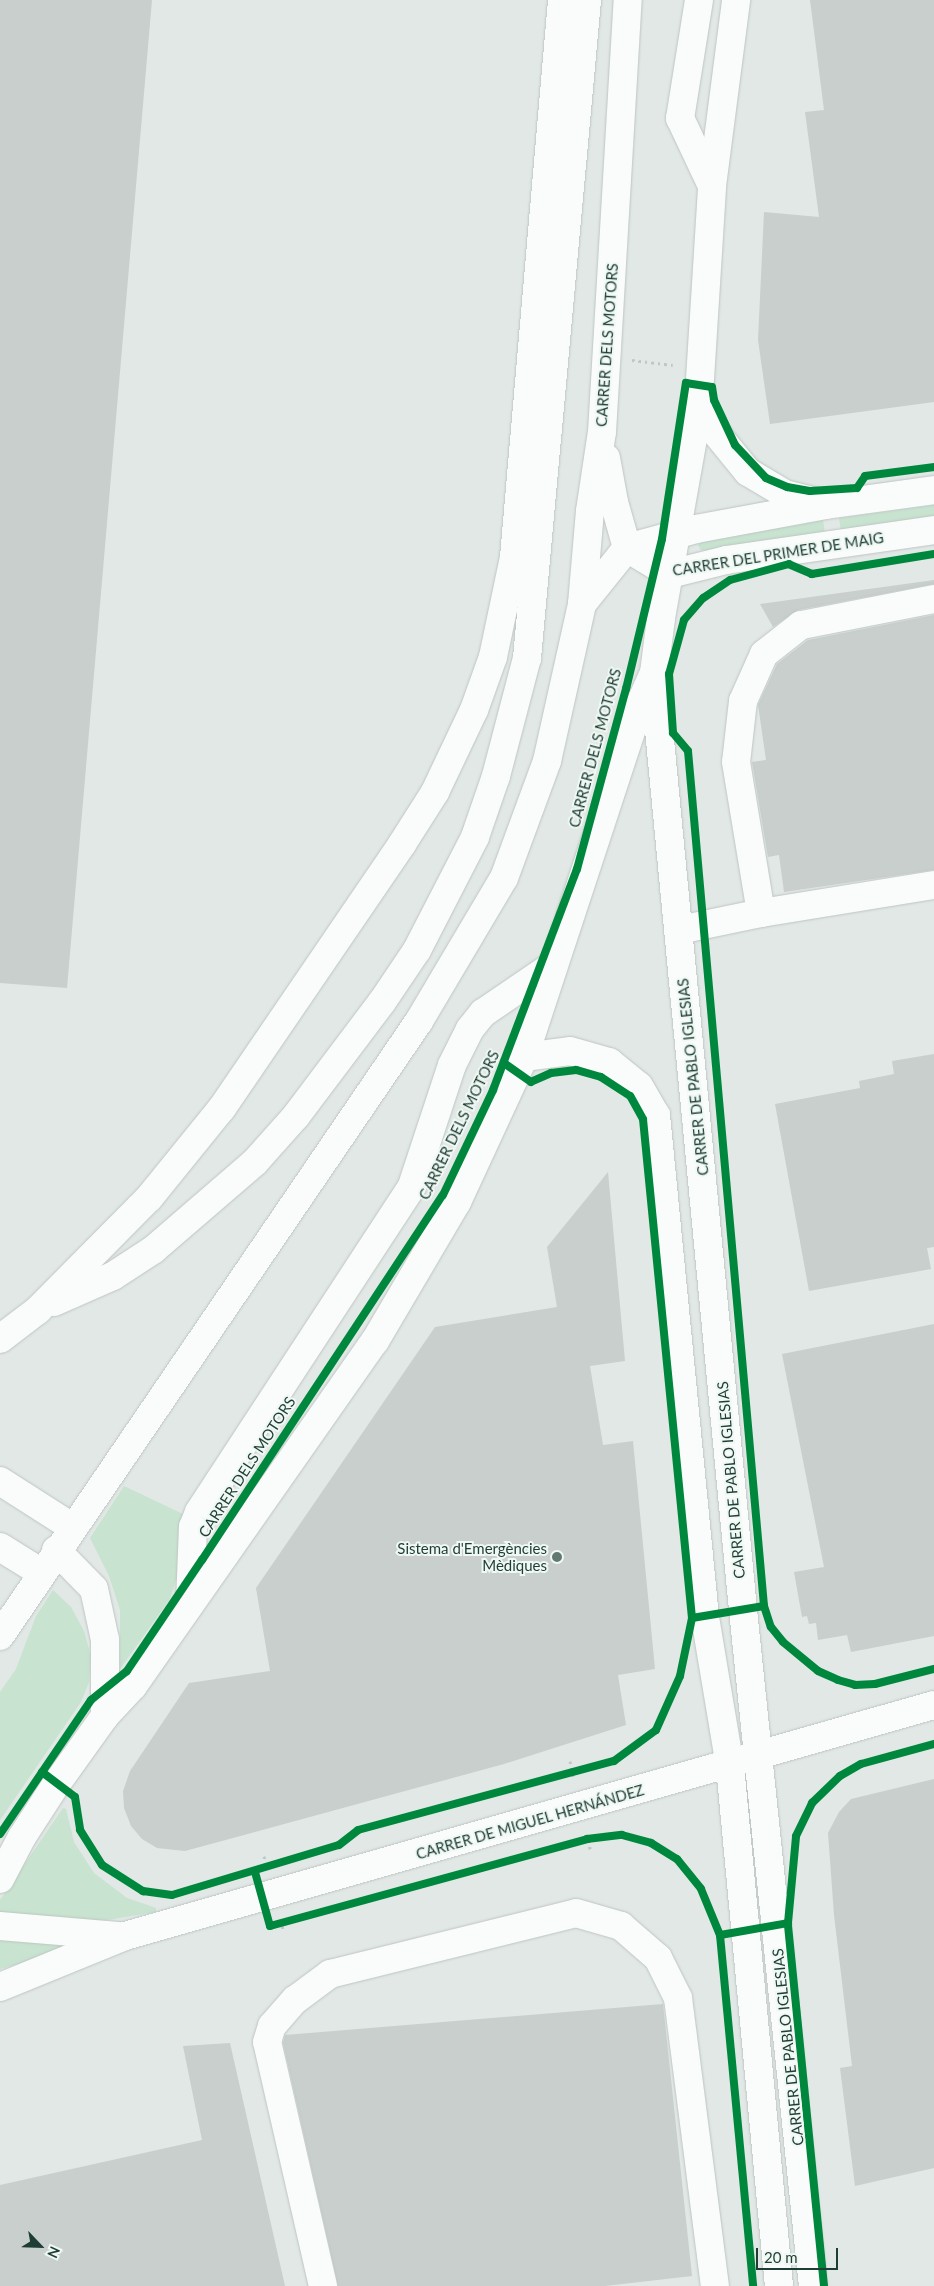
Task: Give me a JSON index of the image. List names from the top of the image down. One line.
{"streets":{"street":["CARRER DELS MOTORS","CARRER DEL PRIMER DE MAIG","CARRER DE PABLO IGLESIAS","CARRER DE MIGUEL HERNÁNDEZ"]},"crossings":[["CARRER DELS MOTORS","CARRER DEL PRIMER DE MAIG"],["CARRER DELS MOTORS","CARRER DE PABLO IGLESIAS"],["CARRER DE PABLO IGLESIAS","CARRER DE MIGUEL HERNÁNDEZ"]],"places":["Sistema d'Emergències Mèdiques"],"scale_bar":"20 m","north":"bottom right"}
